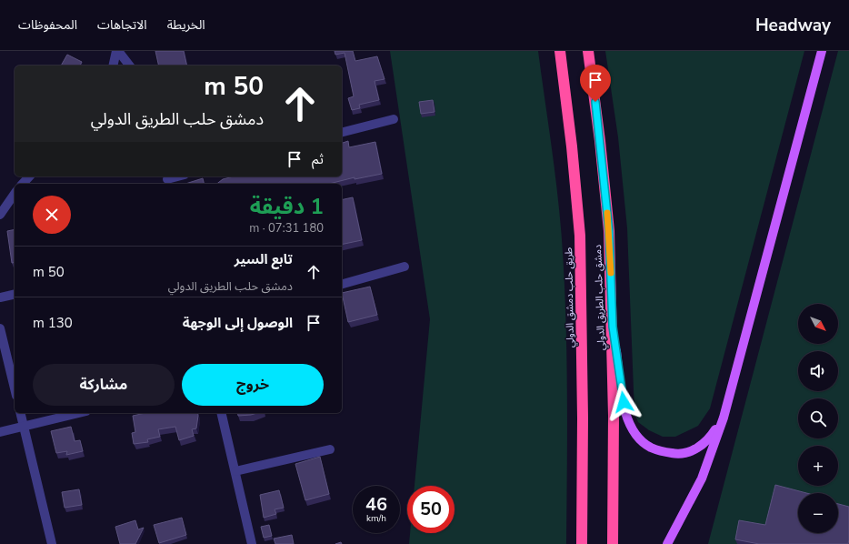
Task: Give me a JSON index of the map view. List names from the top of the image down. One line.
{"streets":{"highway":["طريق حلب دمشق الدولي","دمشق حلب الطريق الدولي"]},"north":"bottom right","page":{"header":"Headway","nav":["الخريطة","الاتجاهات","المحفوظات"],"turn":["50 m","دمشق حلب الطريق الدولي"],"then":"ثم","heading":["1 دقيقة","180 m · 07:31"],"list":[{"name":"تابع السير","note":"دمشق حلب الطريق الدولي","value":"50 m"},{"name":"الوصول إلى الوجهة","value":"130 m"}],"map_buttons":["+","−"],"buttons":["خروج","مشاركة"],"speed":"46 km/h","limit":"50"}}
